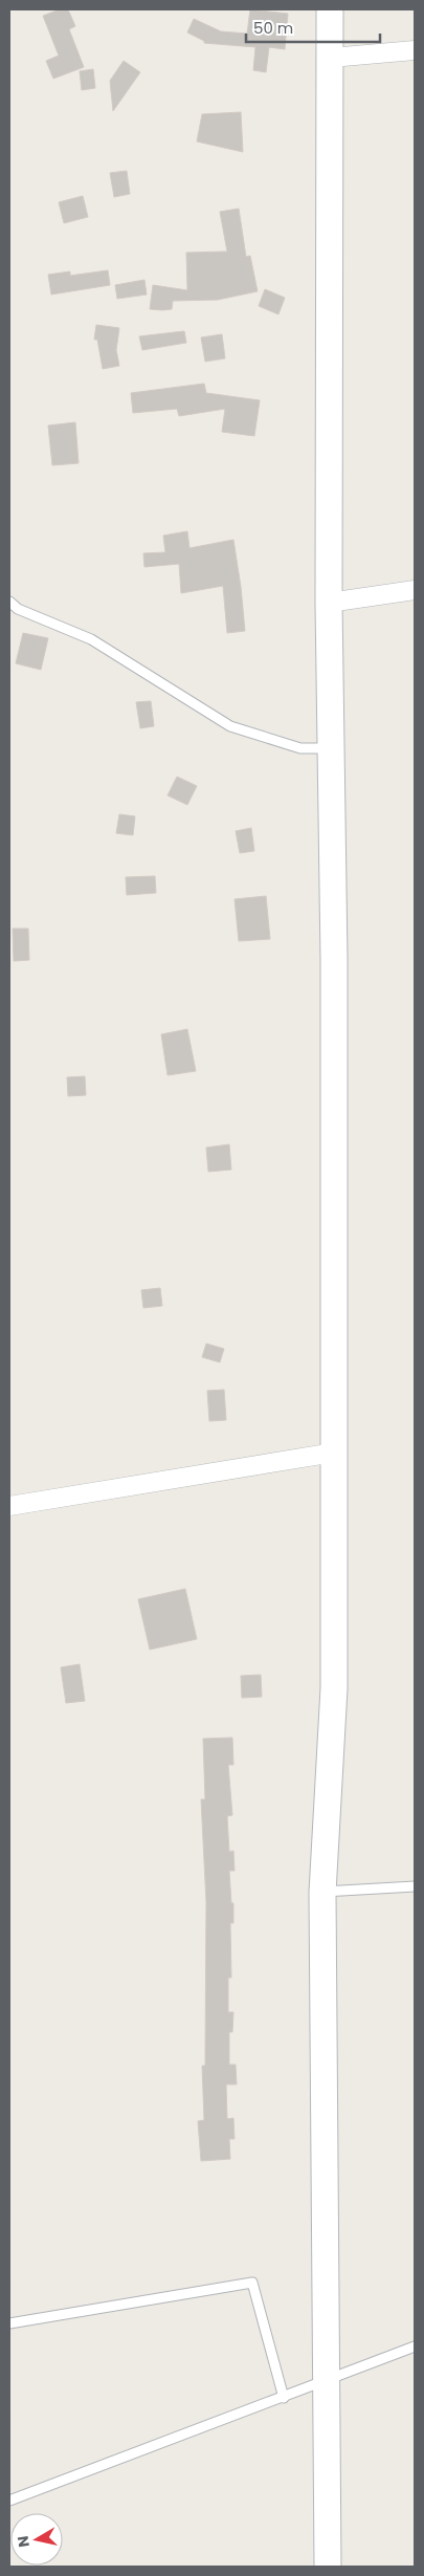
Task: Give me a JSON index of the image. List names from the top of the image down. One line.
{"scale_bar":"50 m","north":"left"}
